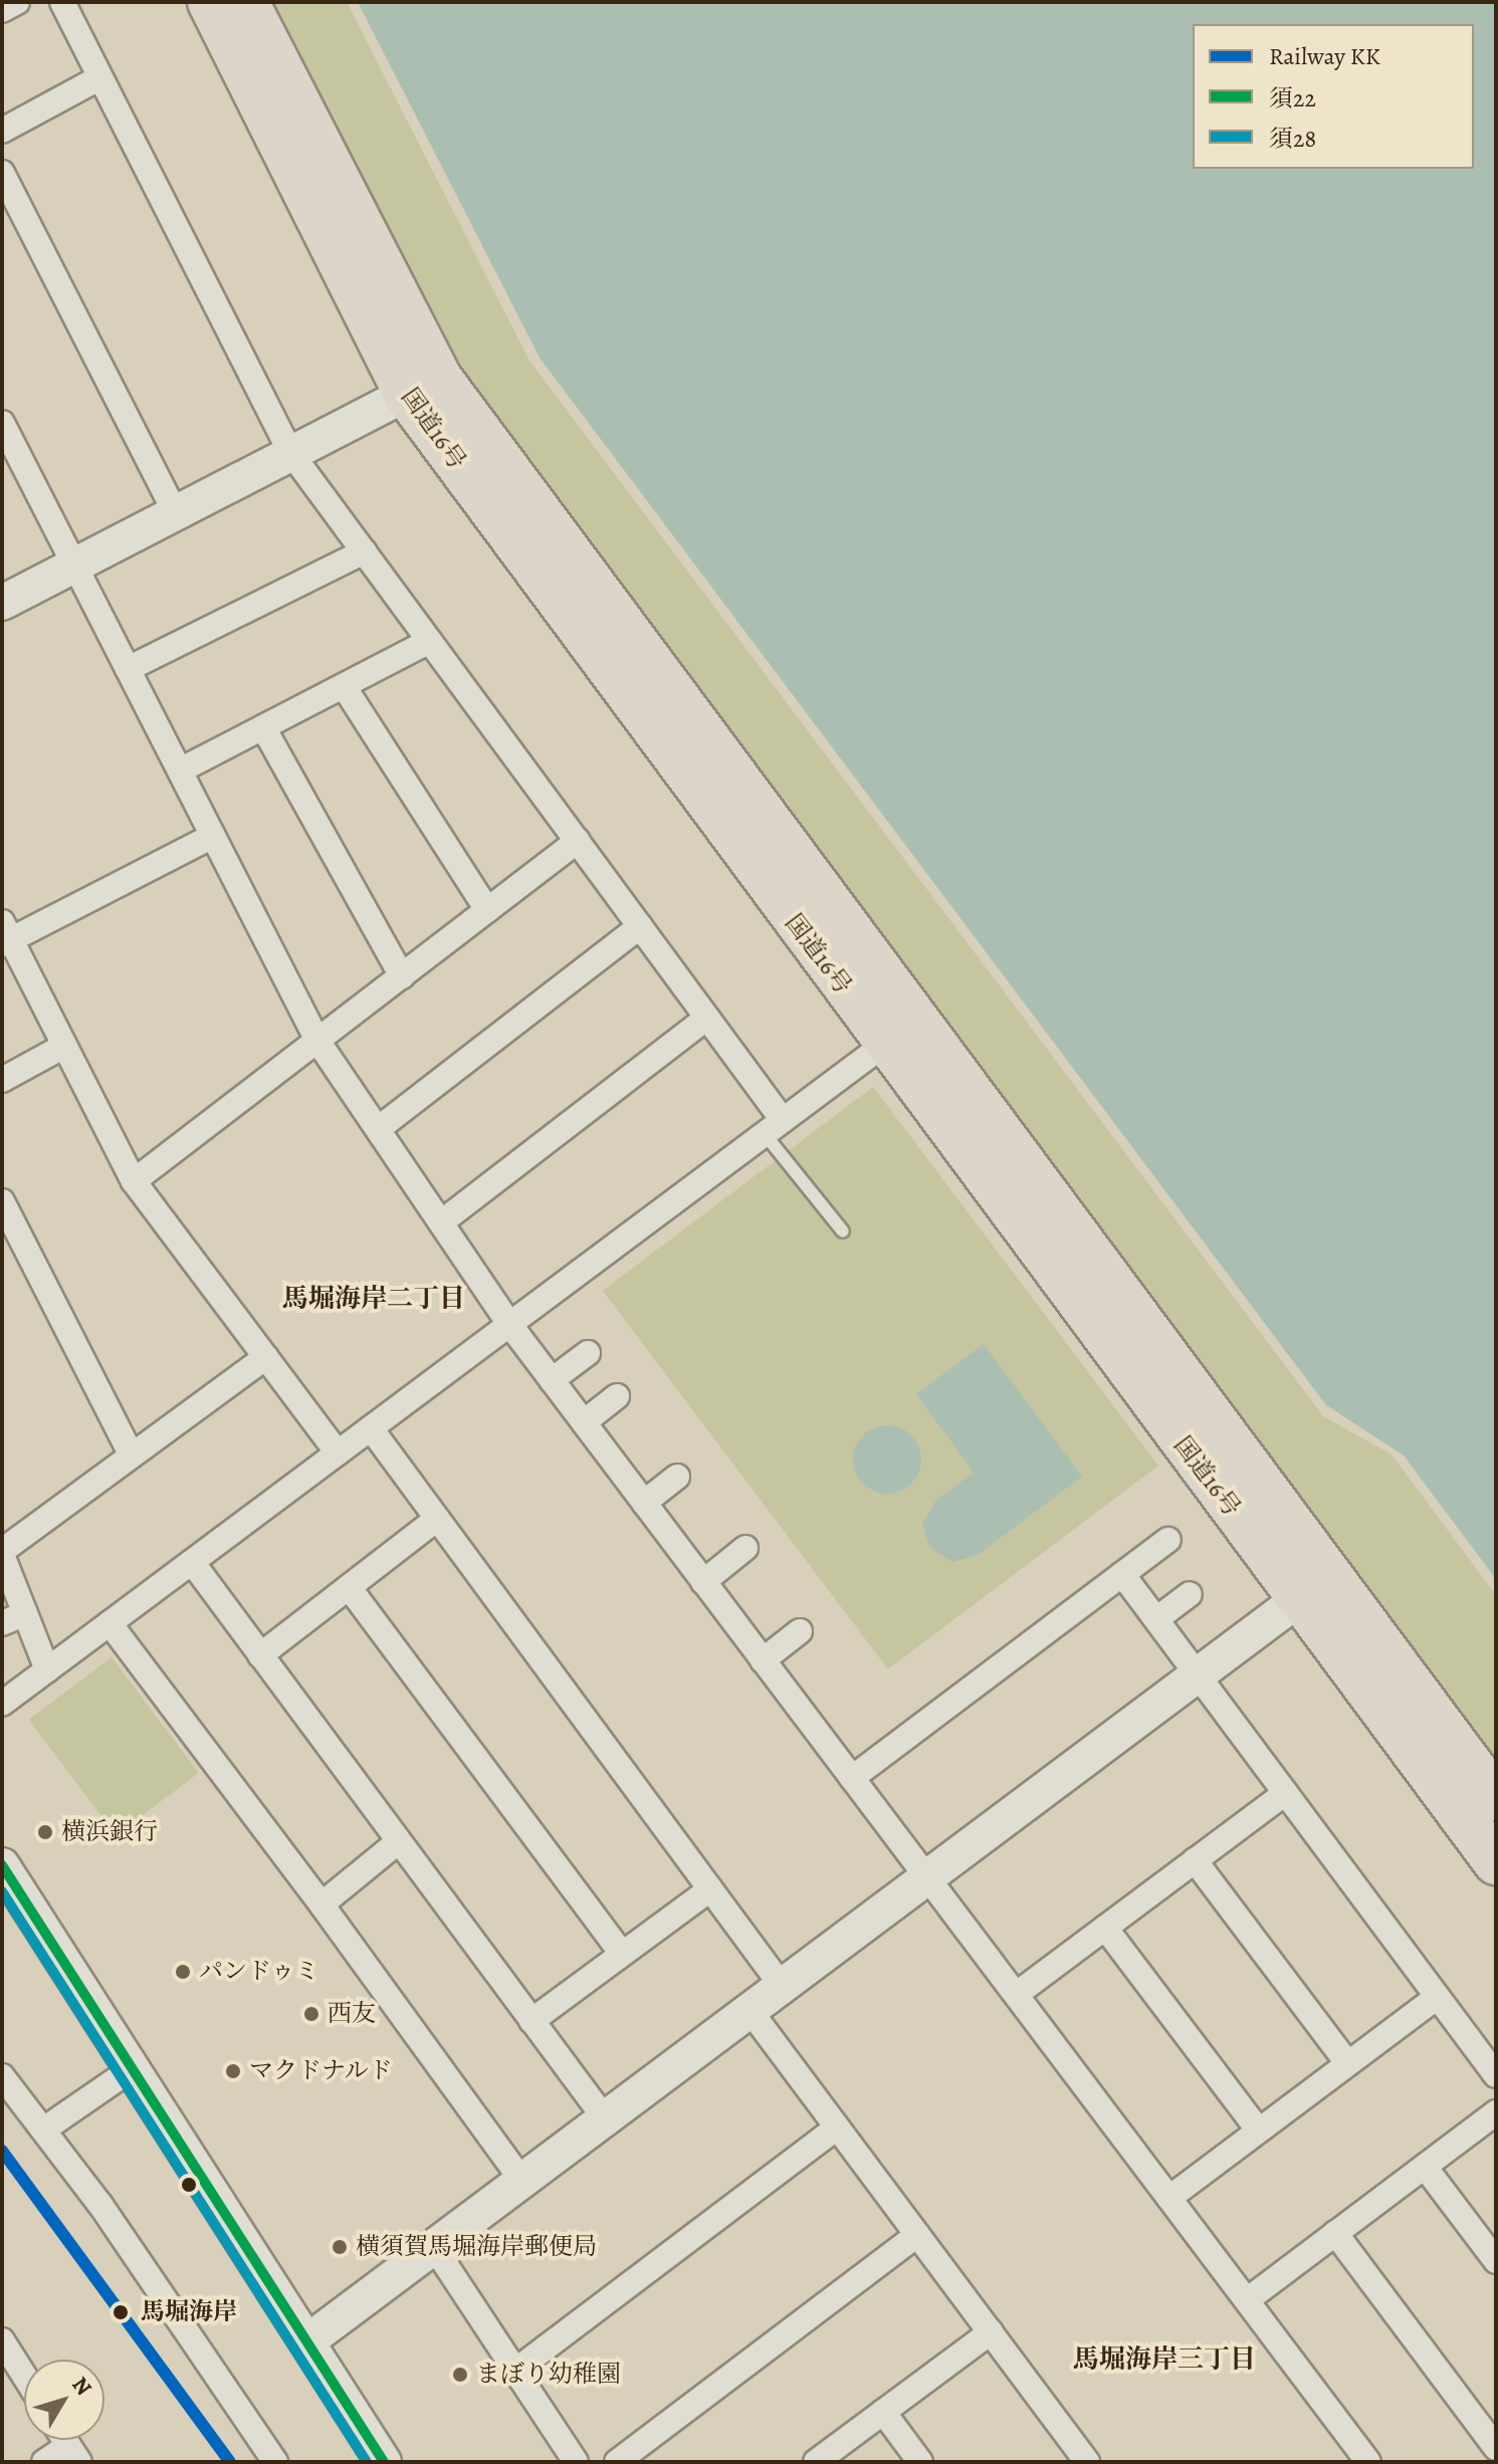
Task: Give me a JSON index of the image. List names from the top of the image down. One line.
{"streets":{"highway":["国道16号"]},"districts":["馬堀海岸二丁目","馬堀海岸三丁目"],"places":["横浜銀行","パンドゥミ","西友","マクドナルド","横須賀馬堀海岸郵便局","馬堀海岸","まぼり幼稚園"],"lines":["transit line 須22","transit line 須28","rail line KK"],"legend":["Railway KK","須22","須28"],"north":"top right"}
